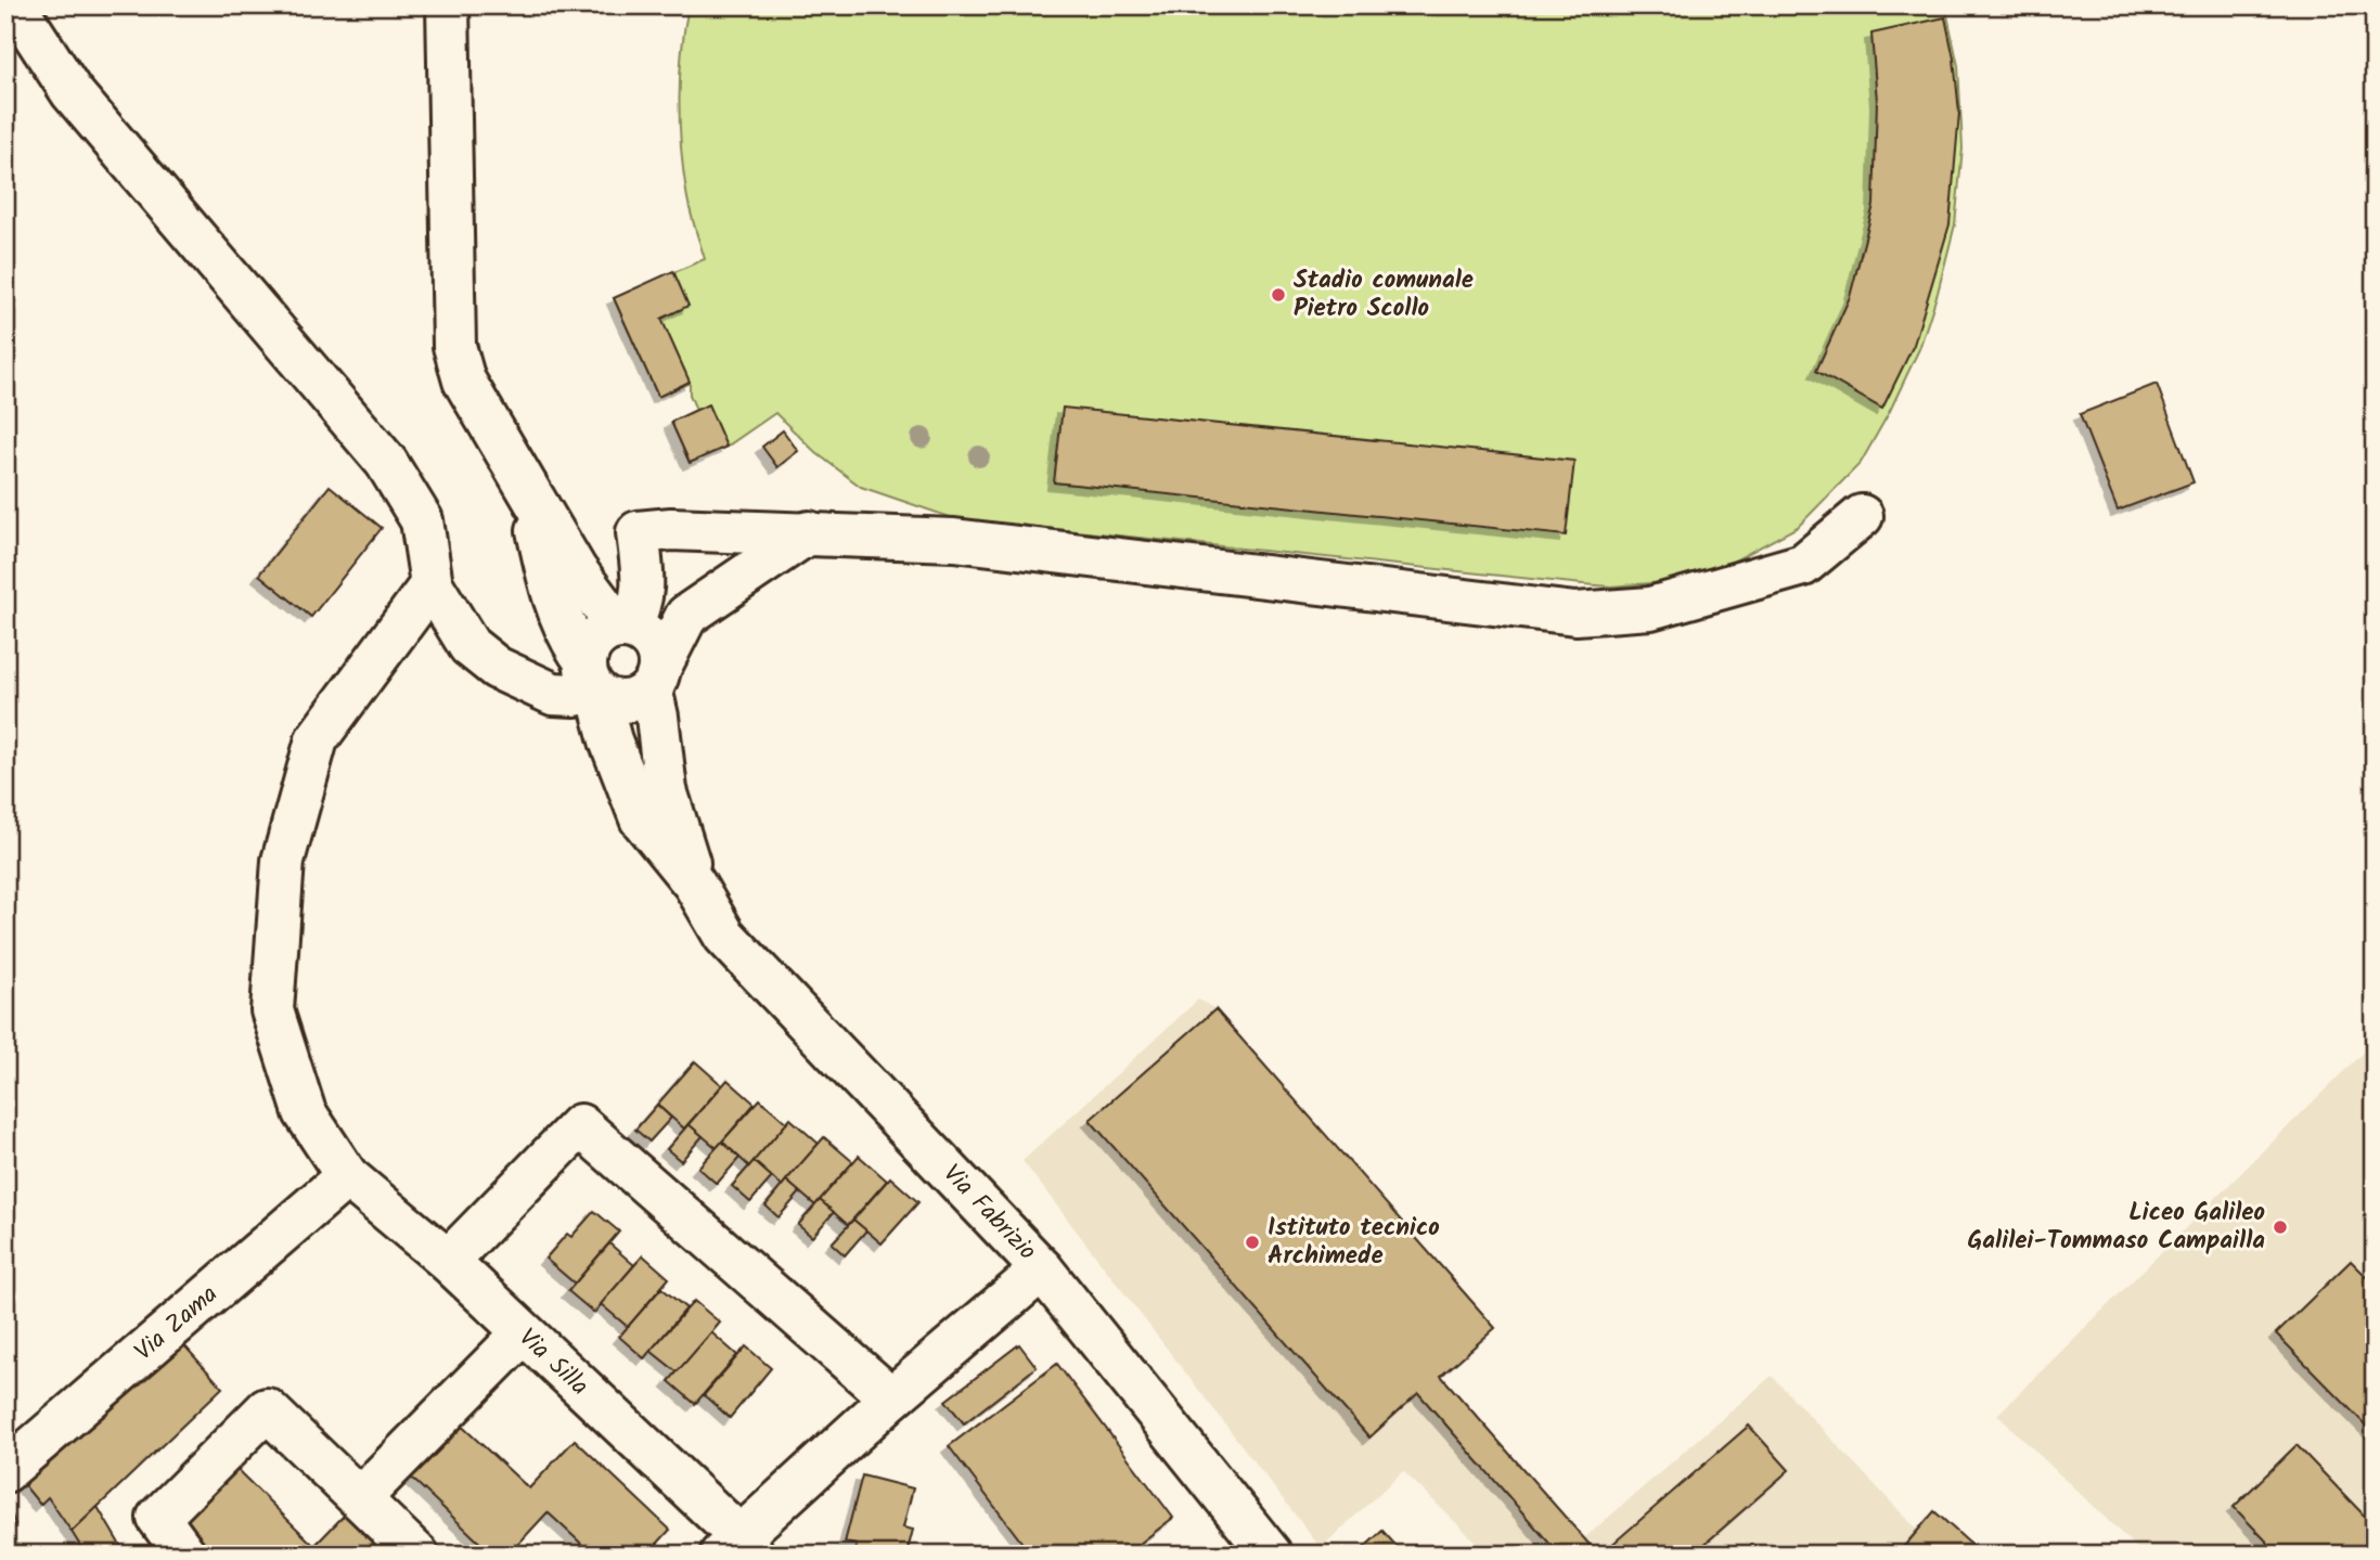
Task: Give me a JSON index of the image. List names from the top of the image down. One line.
{"streets":{"street":["Via Fabrizio","Via Zama","Via Silla"]},"crossings":[["Via Zama","Via Silla"]],"places":["Stadio comunale Pietro Scollo","Liceo Galileo Galilei-Tommaso Campailla","Istituto tecnico Archimede"]}
